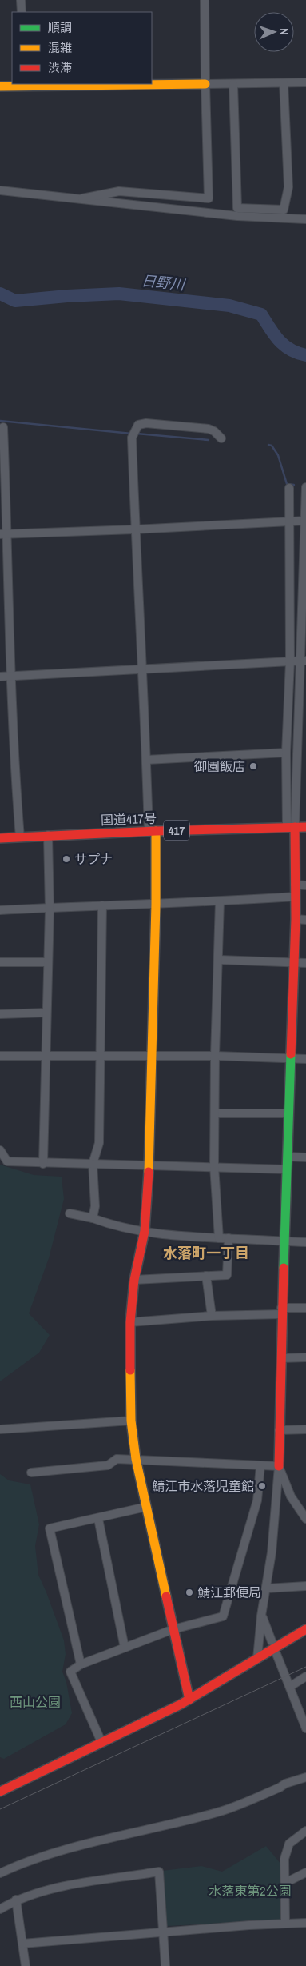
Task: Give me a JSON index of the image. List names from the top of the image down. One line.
{"streets":{"main road":["国道417号","417"]},"districts":["水落町一丁目"],"water":["日野川"],"parks":["西山公園","水落東第2公園"],"places":["御園飯店","サプナ","鯖江市水落児童館","鯖江郵便局"],"legend":["順調","混雑","渋滞"],"north":"right"}
